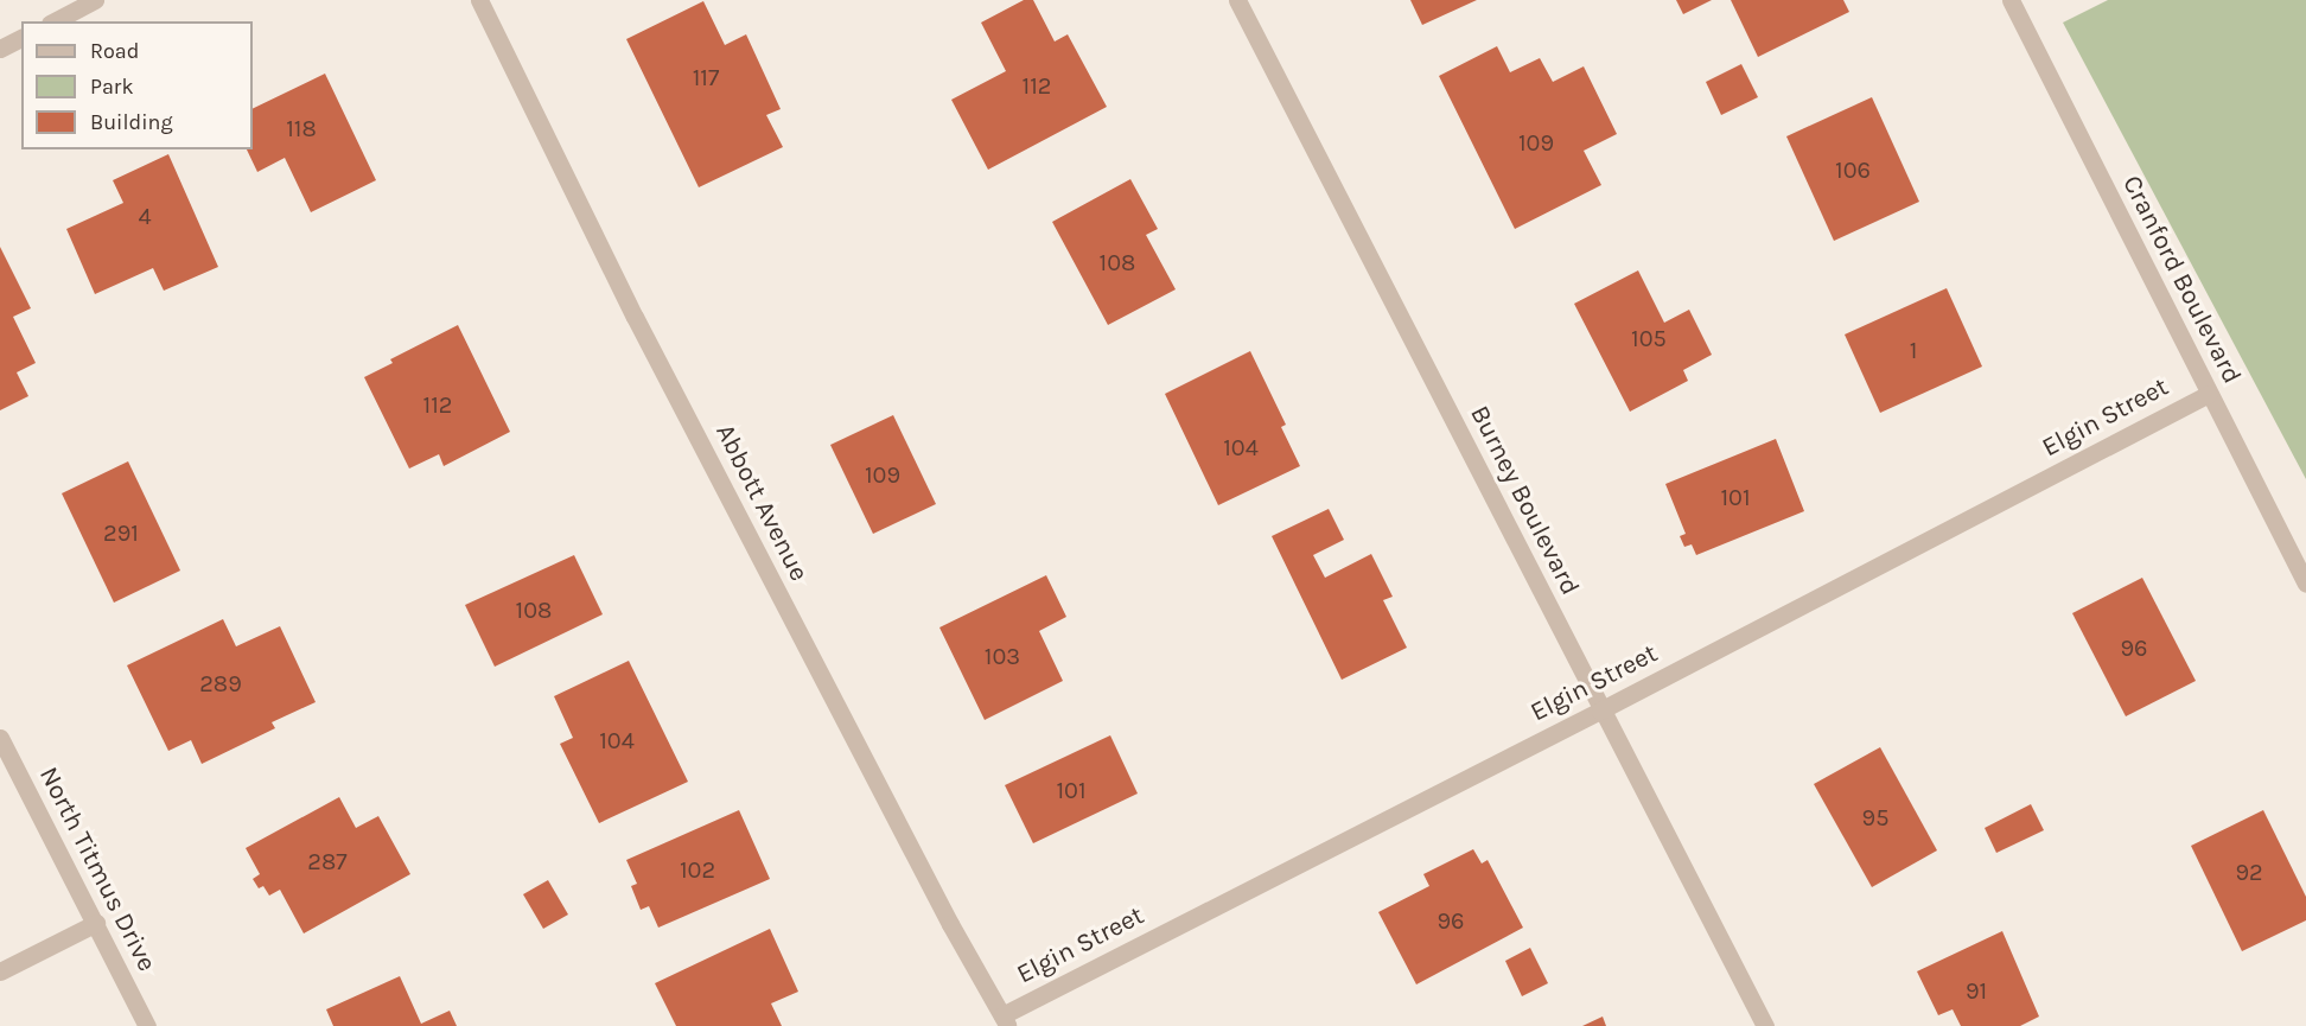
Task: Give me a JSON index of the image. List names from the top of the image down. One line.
{"streets":{"street":["Cranford Boulevard","Elgin Street","Burney Boulevard","Abbott Avenue","North Titmus Drive"]},"crossings":[["Cranford Boulevard","Elgin Street"],["Elgin Street","Burney Boulevard"],["Elgin Street","Abbott Avenue"]],"house_numbers":["117","112","118","109","106","4","108","105","1","112","104","109","101","291","108","96","103","289","104","101","95","287","102","92","96","91"],"legend":["Road","Park","Building"]}
